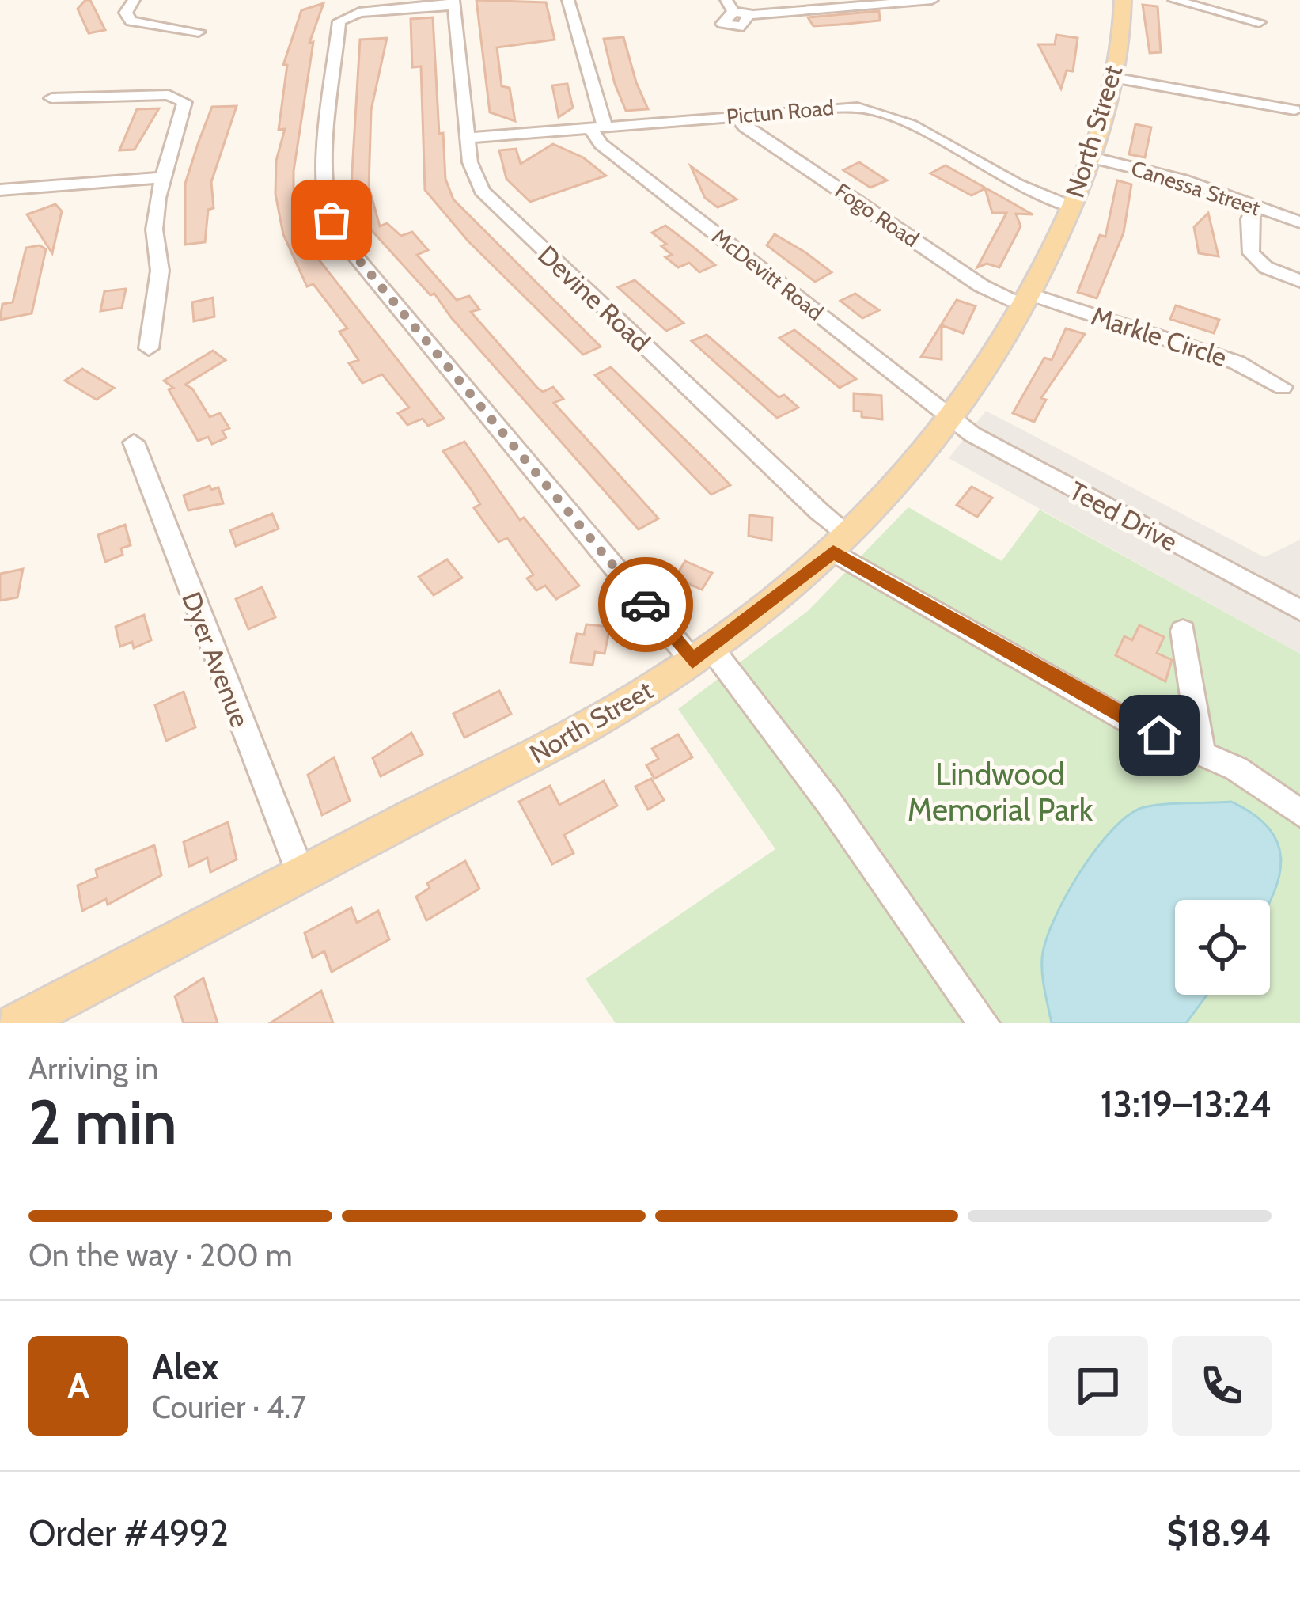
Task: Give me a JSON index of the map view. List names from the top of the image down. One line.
{"streets":{"main road":["North Street"],"street":["Pictun Road","Canessa Street","Fogo Road","McDevitt Road","Devine Road","Markle Circle","Teed Drive","Dyer Avenue"]},"crossings":[["Pictun Road","North Street"],["Pictun Road","Fogo Road"],["Pictun Road","McDevitt Road"],["Pictun Road","Devine Road"],["North Street","Canessa Street"],["North Street","Fogo Road"],["North Street","McDevitt Road"],["North Street","Devine Road"],["North Street","Markle Circle"],["North Street","Teed Drive"],["North Street","Dyer Avenue"],["Fogo Road","Markle Circle"],["McDevitt Road","Teed Drive"]],"parks":["Lindwood Memorial Park"],"page":{"heading":["2 min","Arriving in","13:19–13:24"],"panel":["Alex","Courier · 4.7","Order #4992","$18.94"],"bar":"On the way · 200 m","round":"A"}}
